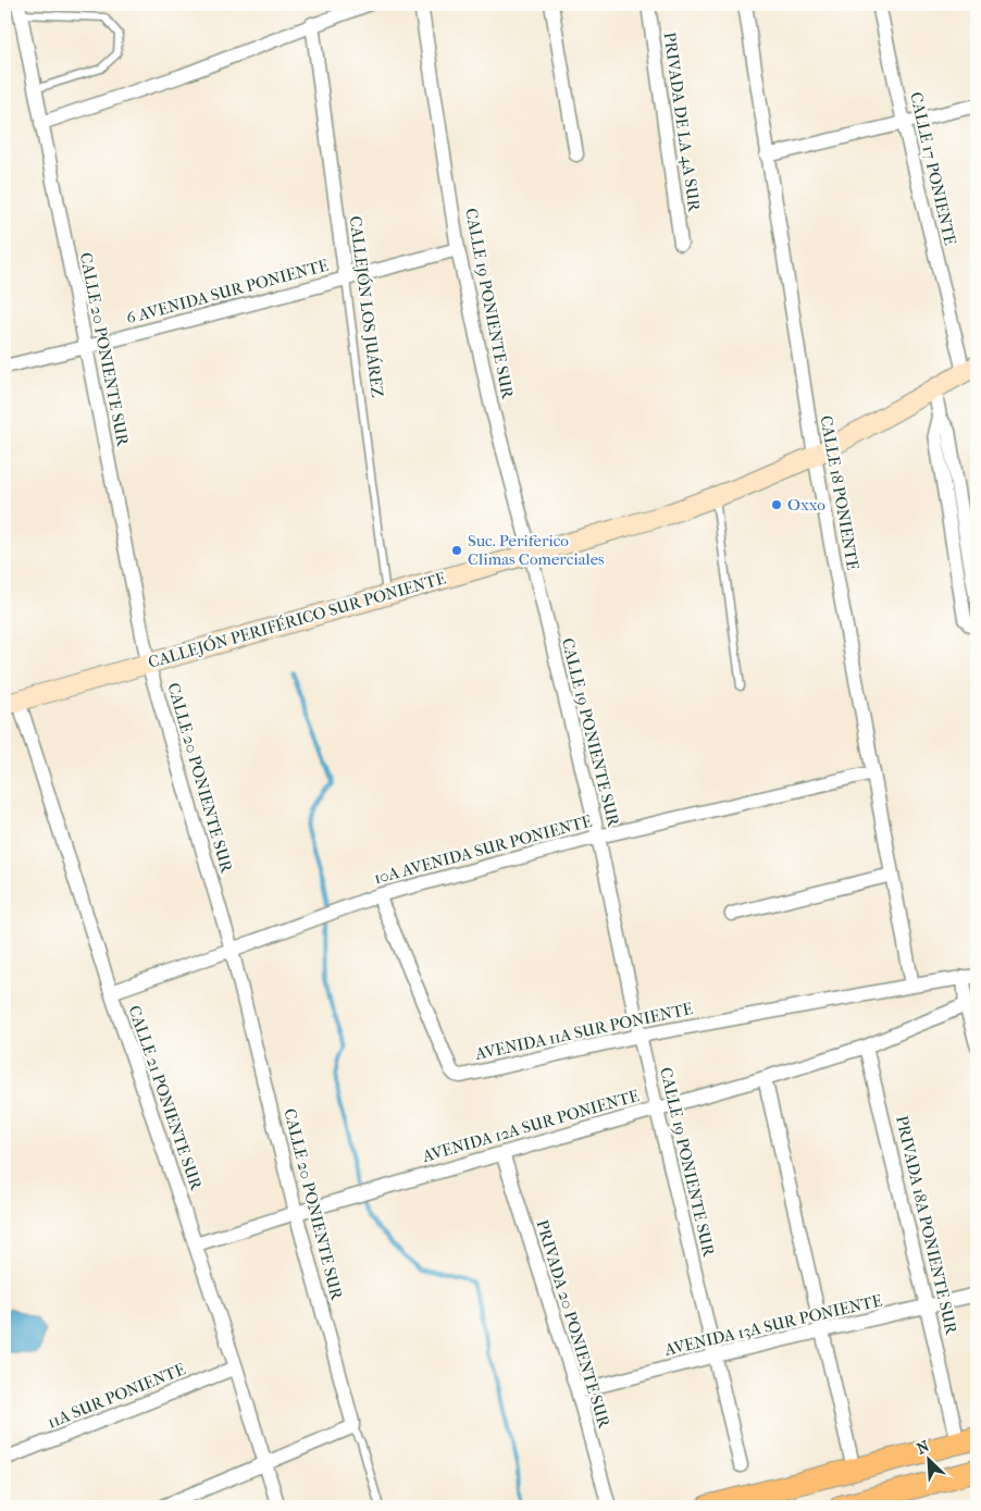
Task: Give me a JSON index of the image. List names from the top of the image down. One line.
{"streets":{"main road":["CALLEJÓN PERIFÉRICO SUR PONIENTE"],"street":["PRIVADA DE LA 4A SUR","CALLE 17 PONIENTE","6 AVENIDA SUR PONIENTE","CALLE 19 PONIENTE SUR","CALLEJÓN LOS JUÁREZ","CALLE 20 PONIENTE SUR","CALLE 18 PONIENTE","10A AVENIDA SUR PONIENTE","AVENIDA 11A SUR PONIENTE","CALLE 21 PONIENTE SUR","AVENIDA 12A SUR PONIENTE","PRIVADA 18A PONIENTE SUR","PRIVADA 20 PONIENTE SUR","AVENIDA 13A SUR PONIENTE","11A SUR PONIENTE"]},"crossings":[["CALLE 17 PONIENTE","CALLEJÓN PERIFÉRICO SUR PONIENTE"],["6 AVENIDA SUR PONIENTE","CALLE 19 PONIENTE SUR"],["6 AVENIDA SUR PONIENTE","CALLEJÓN LOS JUÁREZ"],["6 AVENIDA SUR PONIENTE","CALLE 20 PONIENTE SUR"],["CALLE 19 PONIENTE SUR","CALLEJÓN PERIFÉRICO SUR PONIENTE"],["CALLE 19 PONIENTE SUR","10A AVENIDA SUR PONIENTE"],["CALLE 19 PONIENTE SUR","AVENIDA 11A SUR PONIENTE"],["CALLE 19 PONIENTE SUR","AVENIDA 12A SUR PONIENTE"],["CALLE 19 PONIENTE SUR","AVENIDA 13A SUR PONIENTE"],["CALLEJÓN LOS JUÁREZ","CALLEJÓN PERIFÉRICO SUR PONIENTE"],["CALLE 20 PONIENTE SUR","CALLEJÓN PERIFÉRICO SUR PONIENTE"],["CALLE 20 PONIENTE SUR","10A AVENIDA SUR PONIENTE"],["CALLE 20 PONIENTE SUR","AVENIDA 12A SUR PONIENTE"],["CALLE 18 PONIENTE","CALLEJÓN PERIFÉRICO SUR PONIENTE"],["CALLE 18 PONIENTE","10A AVENIDA SUR PONIENTE"],["CALLE 18 PONIENTE","AVENIDA 11A SUR PONIENTE"],["CALLEJÓN PERIFÉRICO SUR PONIENTE","CALLE 21 PONIENTE SUR"],["10A AVENIDA SUR PONIENTE","AVENIDA 11A SUR PONIENTE"],["10A AVENIDA SUR PONIENTE","CALLE 21 PONIENTE SUR"],["CALLE 21 PONIENTE SUR","AVENIDA 12A SUR PONIENTE"],["CALLE 21 PONIENTE SUR","11A SUR PONIENTE"],["AVENIDA 12A SUR PONIENTE","PRIVADA 18A PONIENTE SUR"],["AVENIDA 12A SUR PONIENTE","PRIVADA 20 PONIENTE SUR"],["PRIVADA 18A PONIENTE SUR","AVENIDA 13A SUR PONIENTE"],["PRIVADA 20 PONIENTE SUR","AVENIDA 13A SUR PONIENTE"]],"places":["Oxxo","Suc. Periferico Climas Comerciales"],"north":"top left"}
